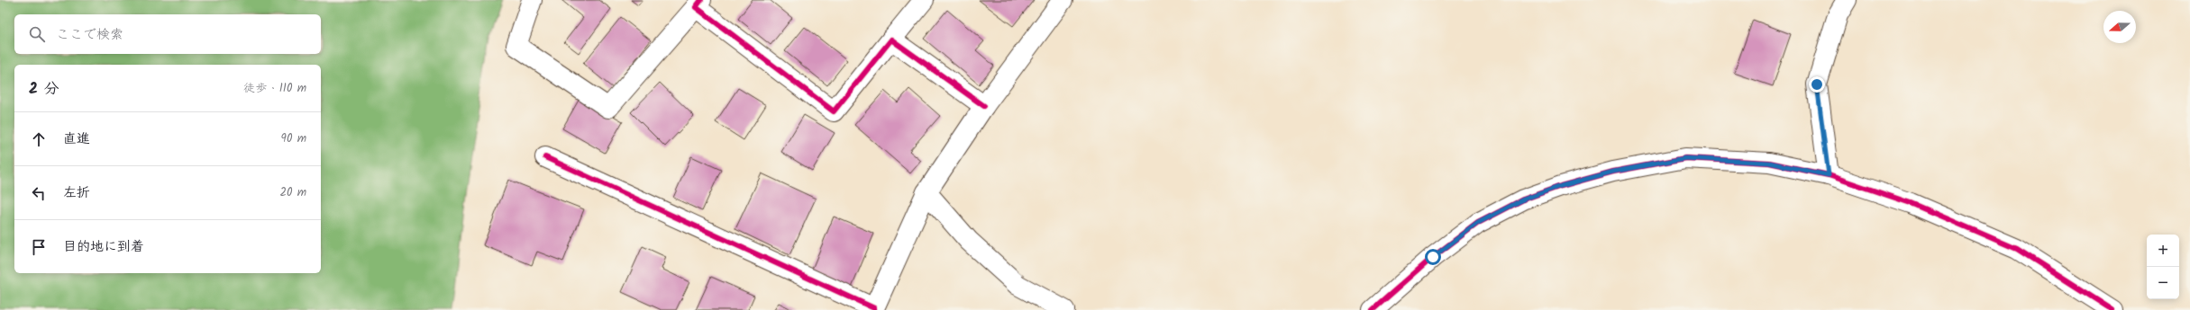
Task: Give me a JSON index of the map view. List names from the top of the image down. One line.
{"north":"left","page":{"search":"ここで検索","heading":["2 分","徒歩 · 110 m"],"list":[["直進","90 m"],["左折","20 m"],"目的地に到着"],"map_buttons":["+","−"]}}
